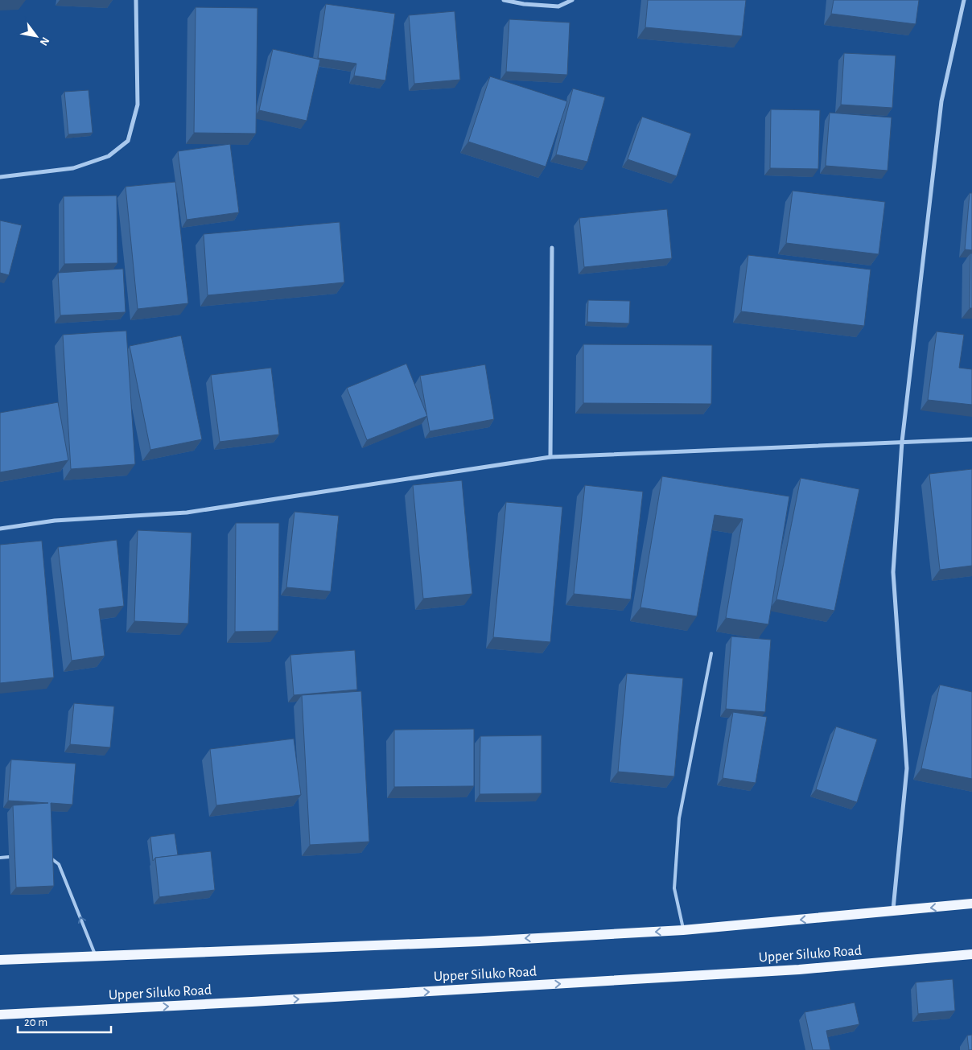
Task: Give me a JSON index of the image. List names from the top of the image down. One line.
{"streets":{"main road":["Upper Siluko Road"]},"scale_bar":"20 m","north":"bottom right"}
